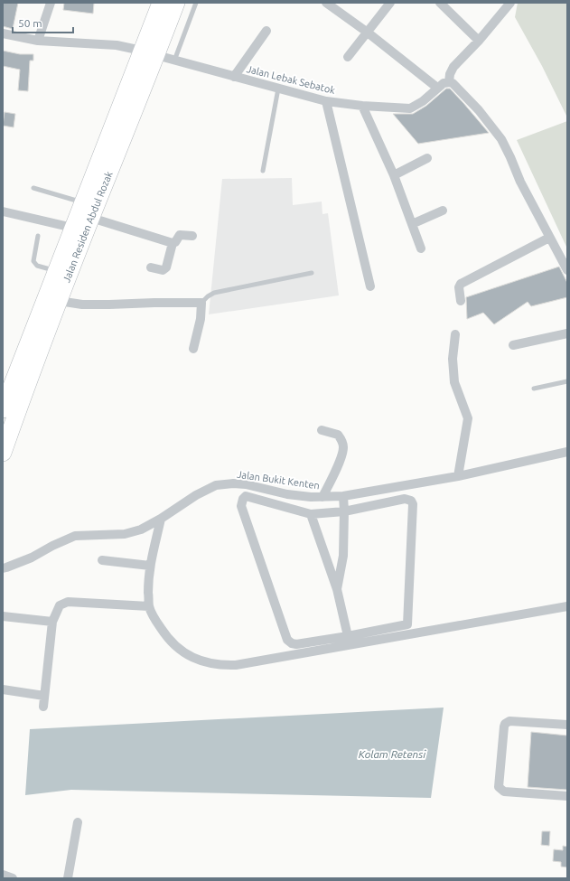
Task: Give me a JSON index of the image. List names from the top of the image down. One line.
{"streets":{"highway":["Jalan Residen Abdul Rozak"],"street":["Jalan Lebak Sebatok","Jalan Bukit Kenten"]},"crossings":[["Jalan Lebak Sebatok","Jalan Residen Abdul Rozak"]],"water":["Kolam Retensi"],"scale_bar":"50 m"}
